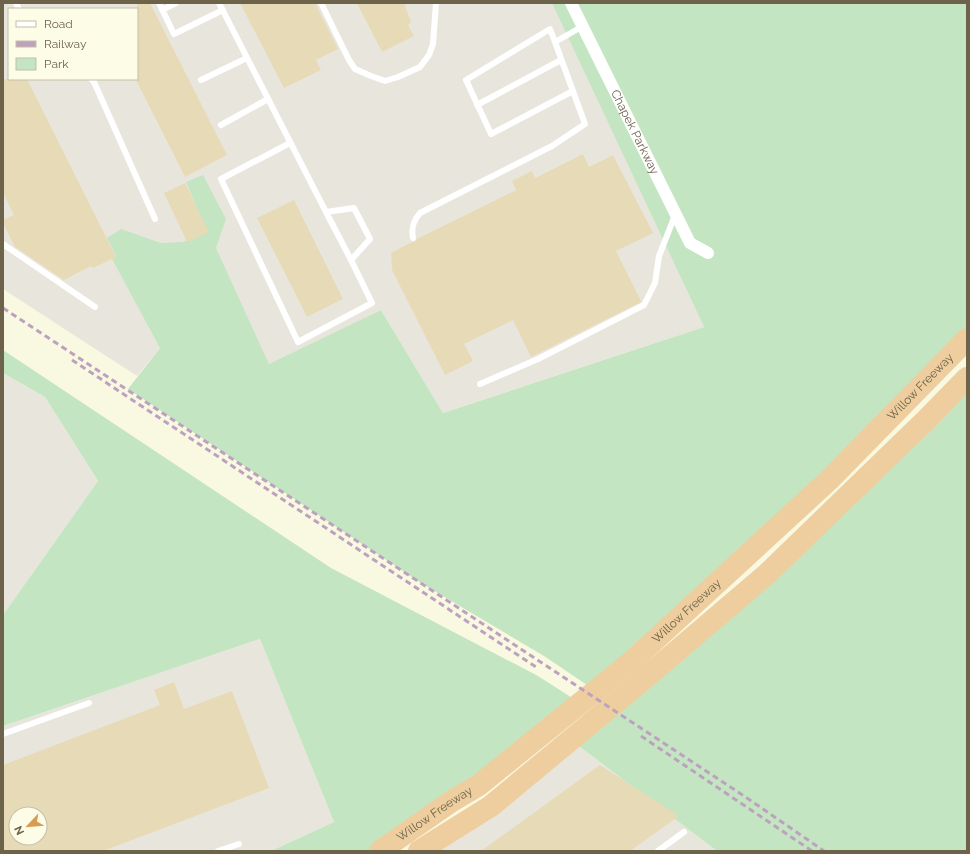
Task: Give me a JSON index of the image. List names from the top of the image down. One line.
{"streets":{"highway":["Willow Freeway"],"street":["Chapek Parkway"]},"legend":["Road","Railway","Park"],"north":"bottom left"}
